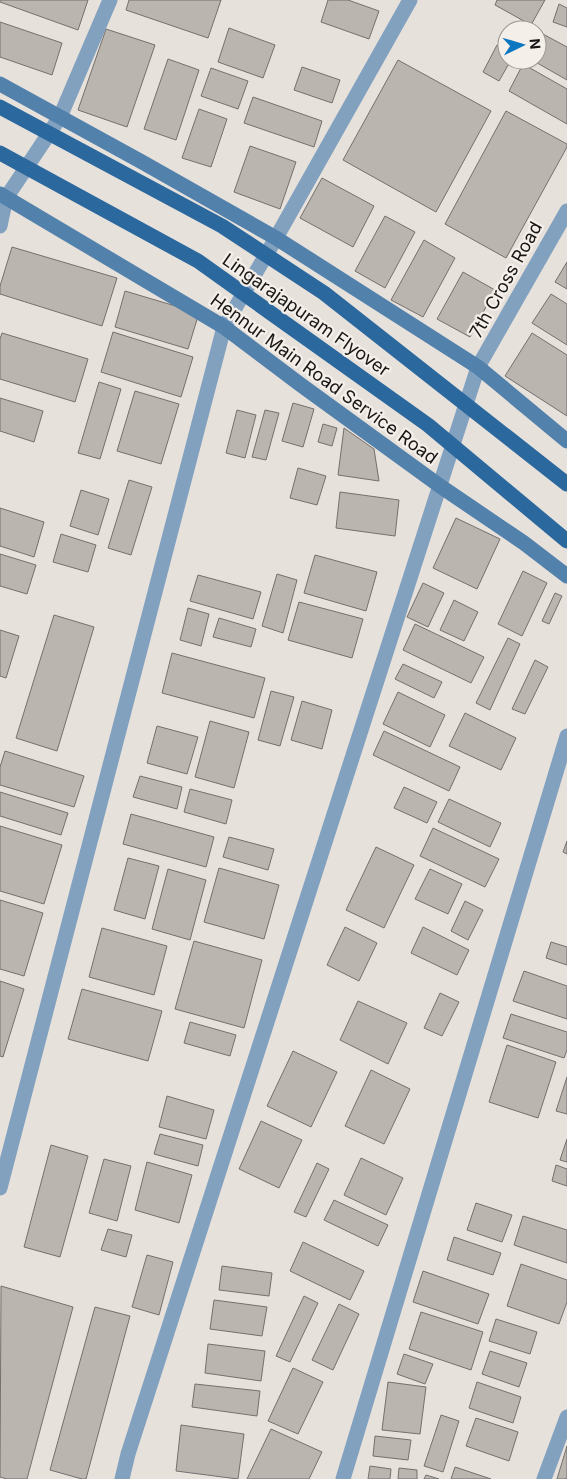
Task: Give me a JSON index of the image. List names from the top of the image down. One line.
{"streets":{"main road":["Lingarajapuram Flyover"],"street":["7th Cross Road","Hennur Main Road Service Road"]},"crossings":[["7th Cross Road","Hennur Main Road Service Road"]],"north":"right"}
